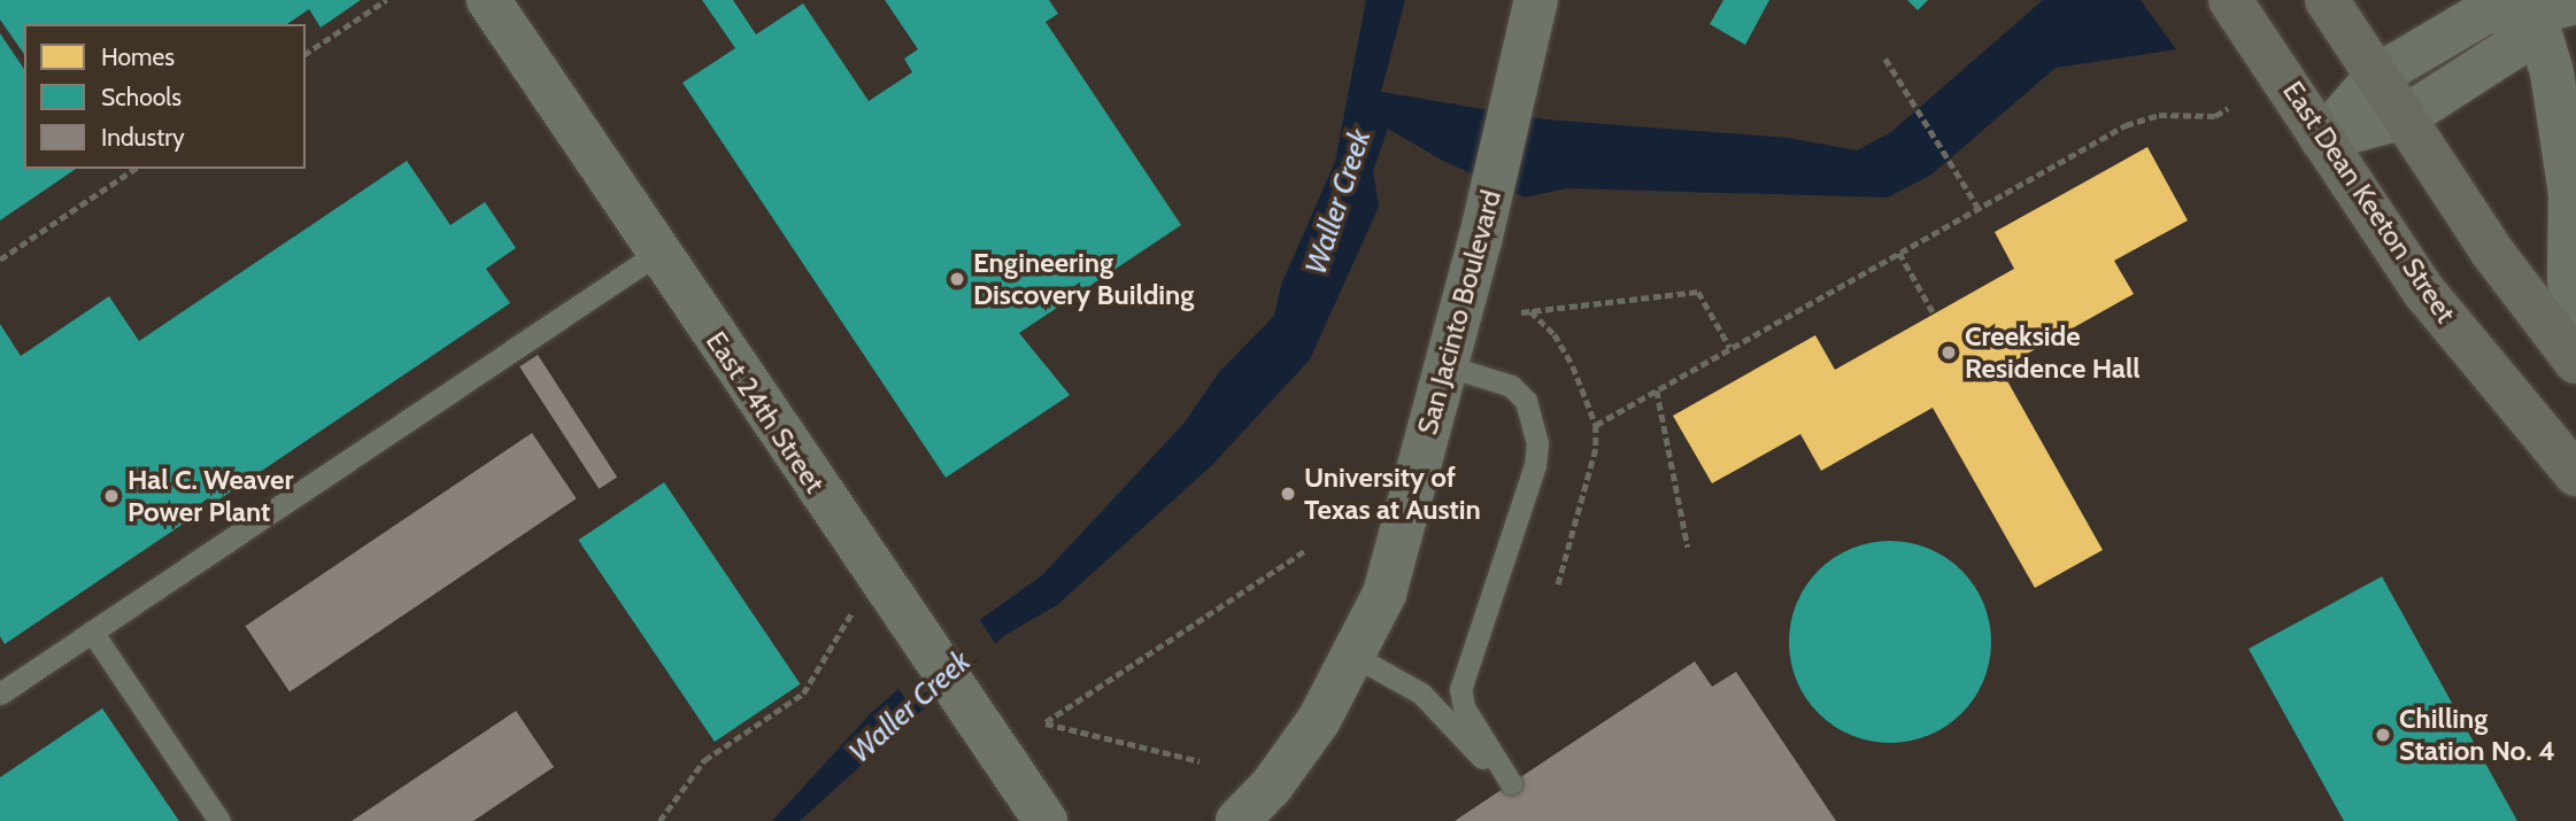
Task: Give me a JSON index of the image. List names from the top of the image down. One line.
{"streets":{"main road":["East Dean Keeton Street"],"street":["San Jacinto Boulevard","East 24th Street"]},"water":["Waller Creek"],"places":["Engineering Discovery Building","Creekside Residence Hall","University of Texas at Austin","Hal C. Weaver Power Plant","Chilling Station No. 4"],"legend":["Homes","Schools","Industry"]}
